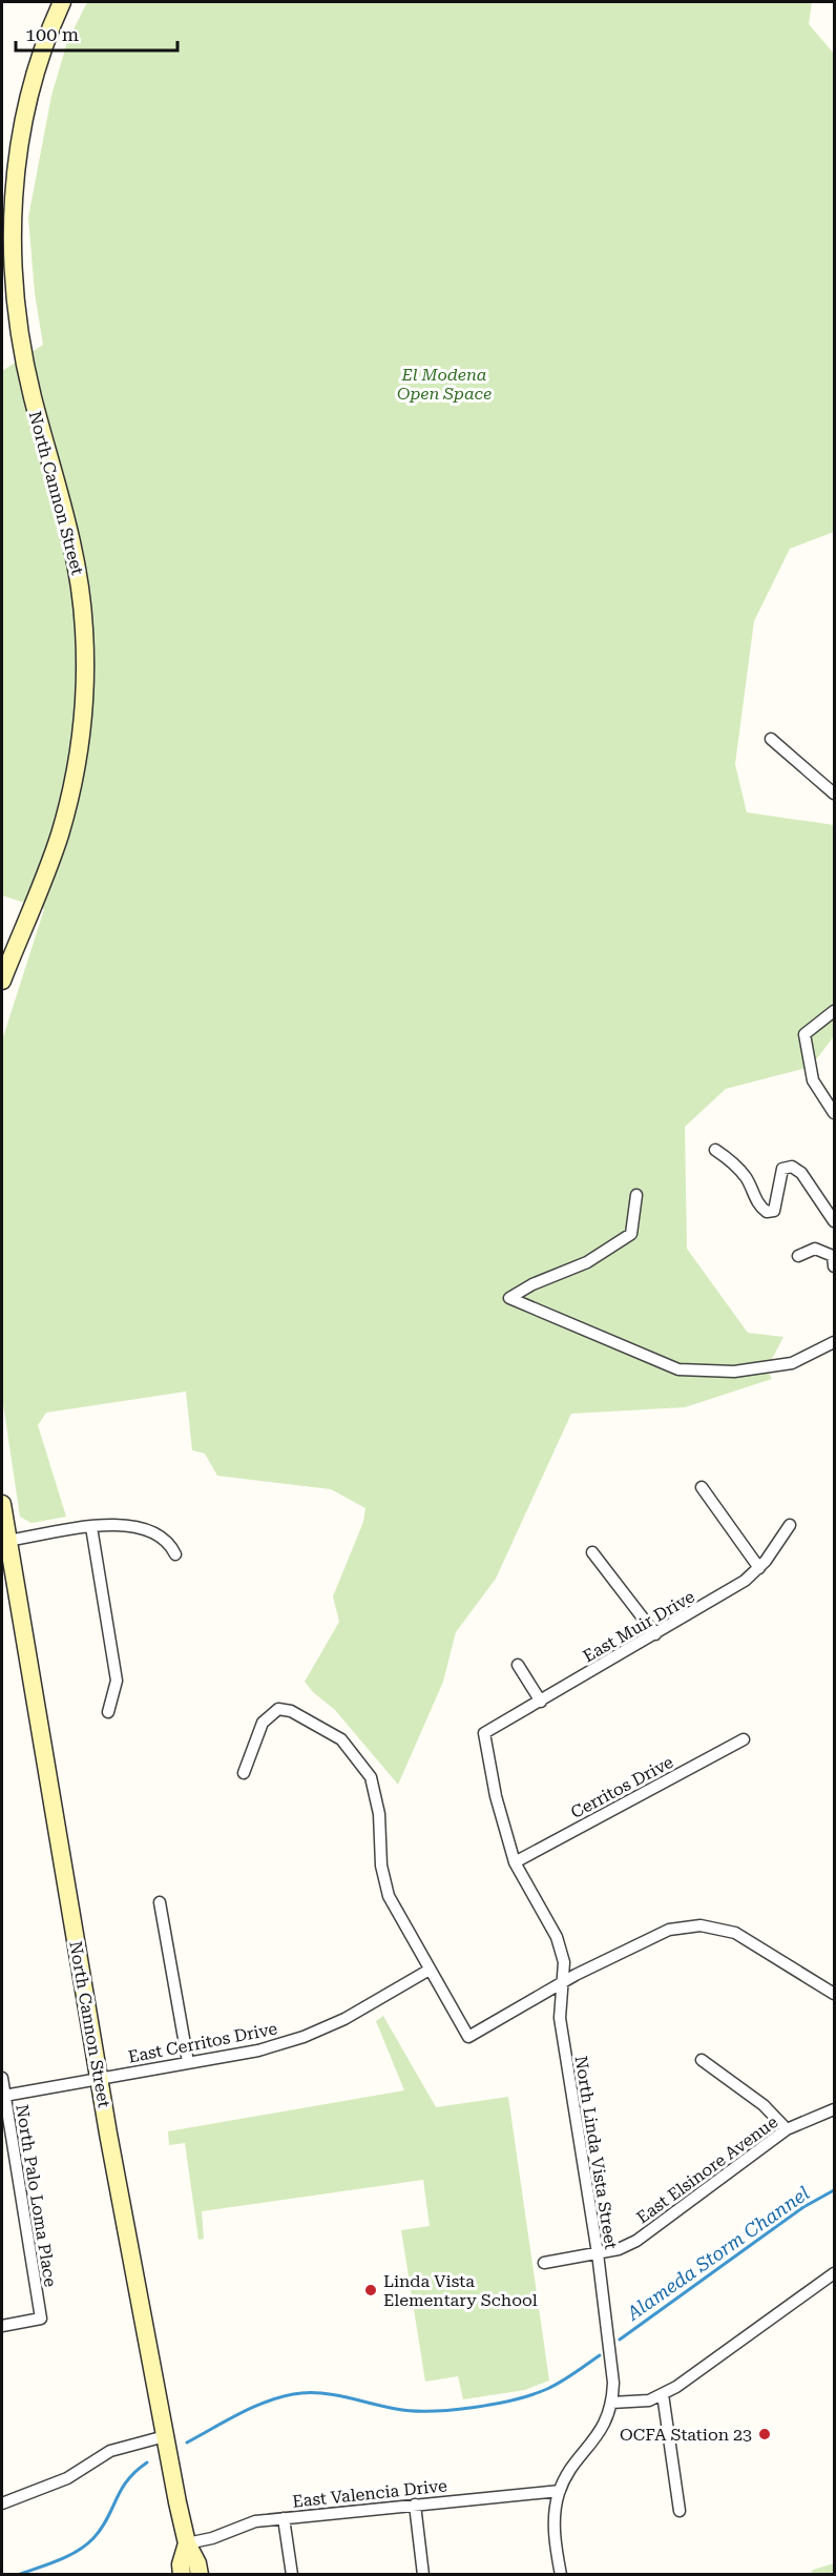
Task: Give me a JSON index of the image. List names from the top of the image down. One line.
{"streets":{"main road":["North Cannon Street"],"street":["East Muir Drive","Cerritos Drive","East Cerritos Drive","North Linda Vista Street","East Elsinore Avenue","North Palo Loma Place","East Valencia Drive"]},"crossings":[["North Cannon Street","East Cerritos Drive"],["North Cannon Street","East Valencia Drive"],["East Muir Drive","North Linda Vista Street"],["Cerritos Drive","North Linda Vista Street"],["East Cerritos Drive","North Palo Loma Place"],["North Linda Vista Street","East Elsinore Avenue"],["North Linda Vista Street","East Valencia Drive"]],"water":["Alameda Storm Channel"],"parks":["El Modena Open Space"],"places":["Linda Vista Elementary School","OCFA Station 23"],"scale_bar":"100 m"}
